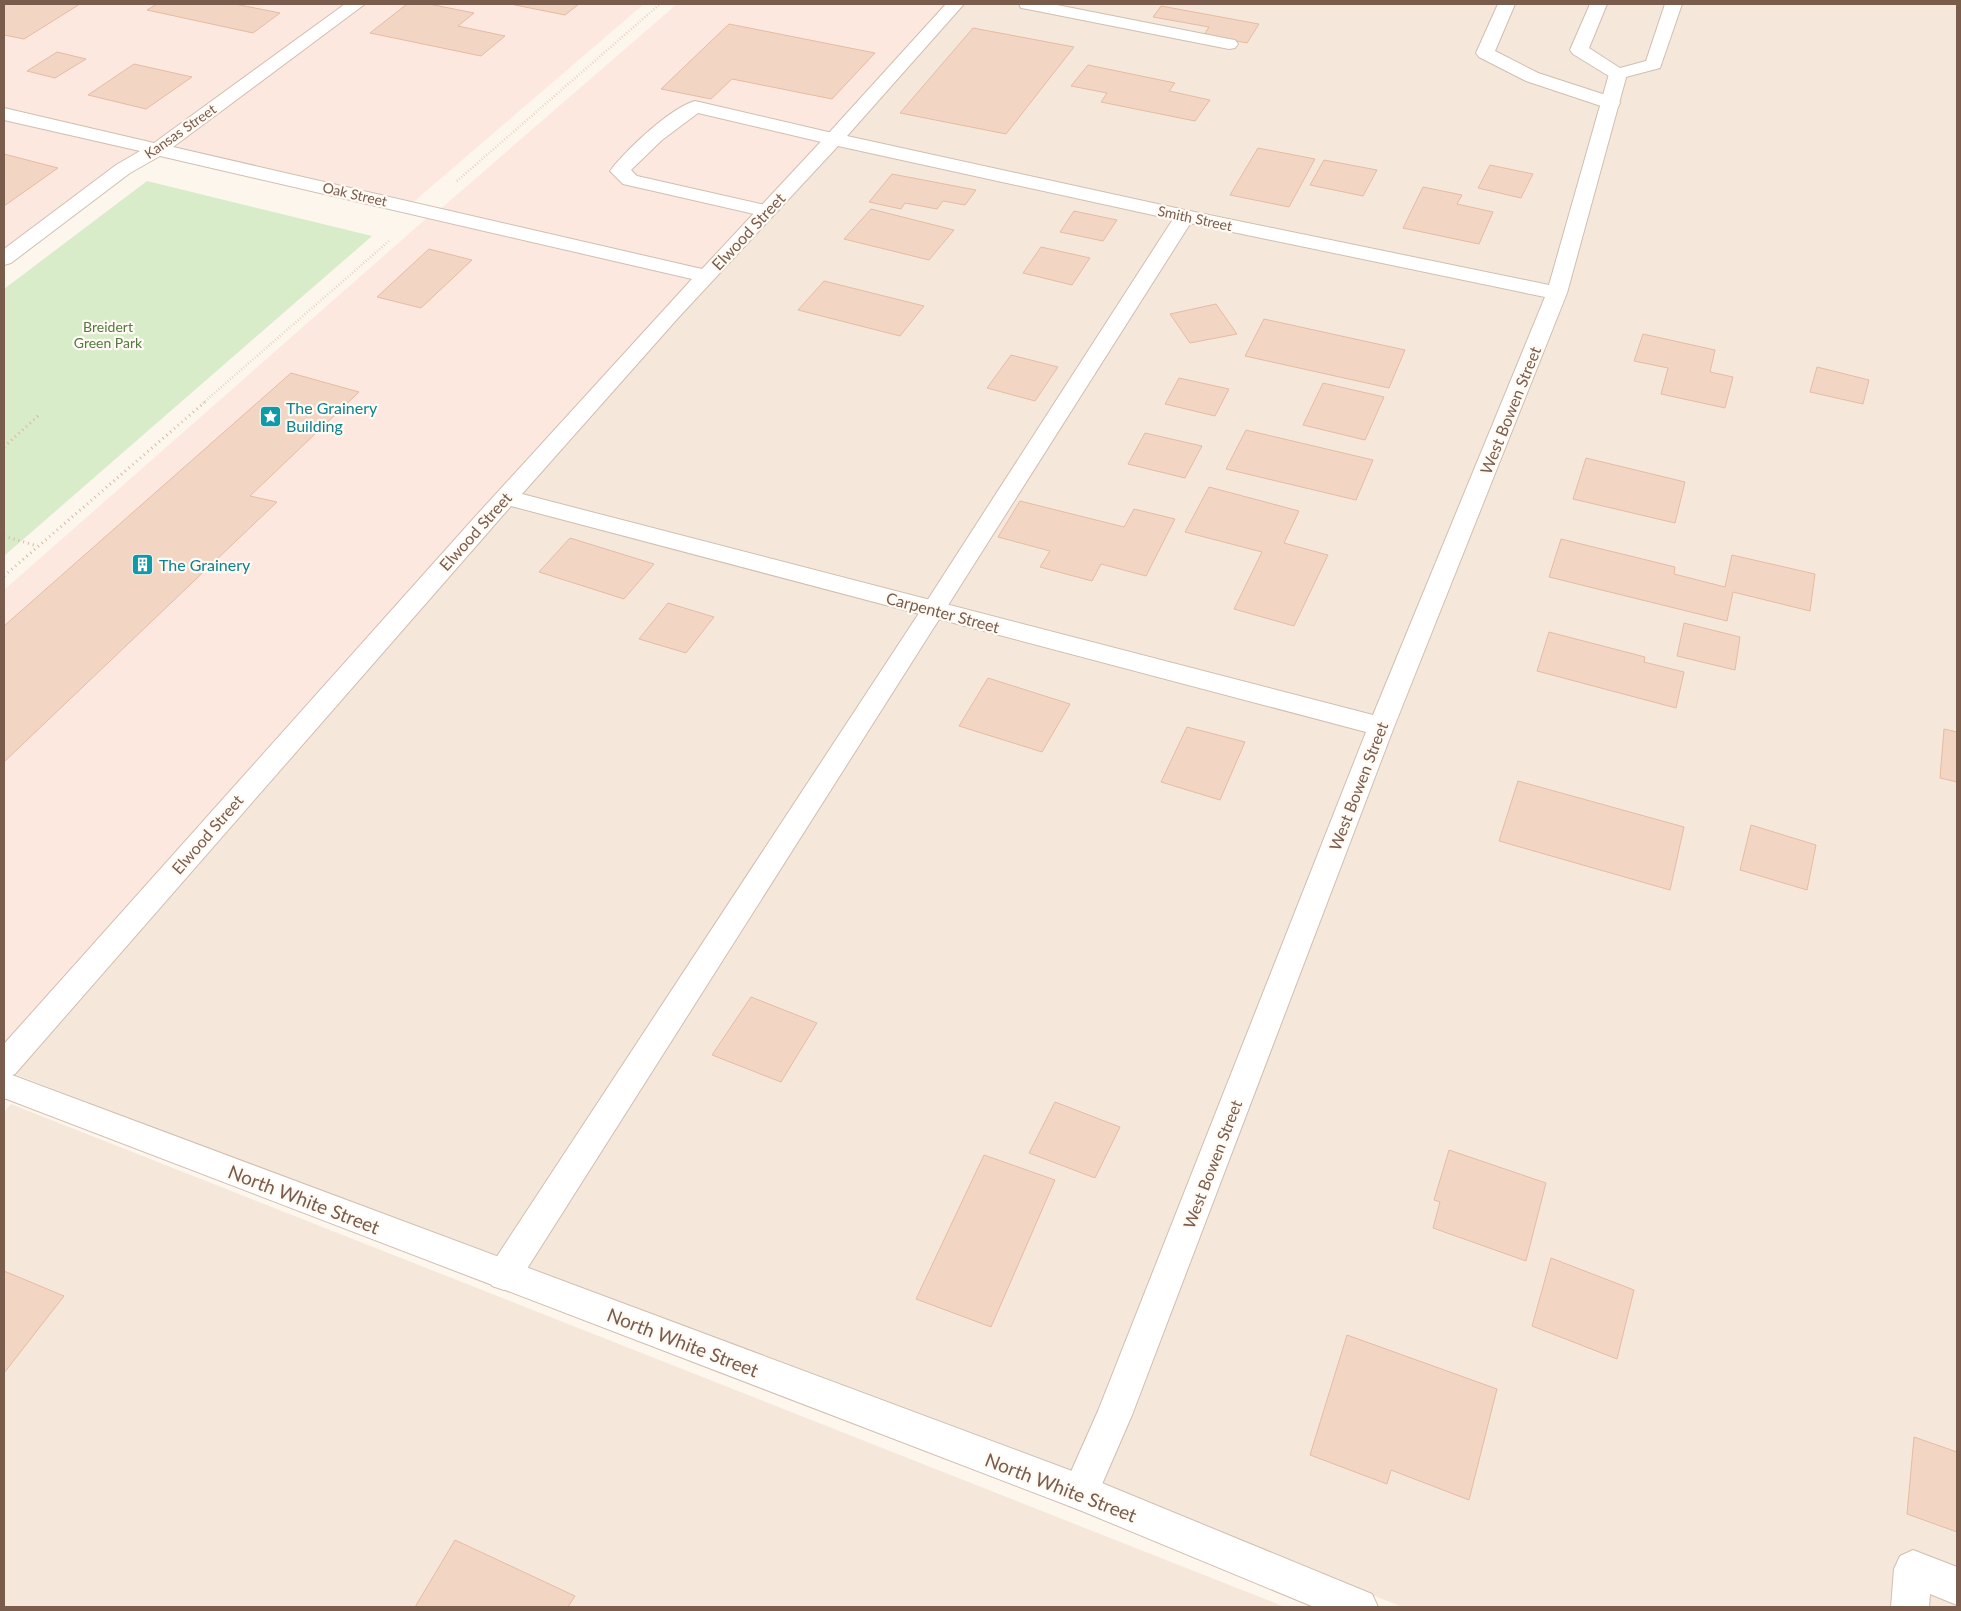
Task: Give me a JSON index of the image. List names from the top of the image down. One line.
{"streets":{"street":["Kansas Street","Oak Street","Smith Street","Elwood Street","West Bowen Street","Carpenter Street","North White Street"]},"crossings":[["Kansas Street","Oak Street"],["Oak Street","Elwood Street"],["Smith Street","Elwood Street"],["Smith Street","West Bowen Street"],["Elwood Street","Carpenter Street"],["West Bowen Street","Carpenter Street"],["West Bowen Street","North White Street"]],"parks":["Breidert Green Park"],"places":{"place":["The Grainery Building"],"building":["The Grainery"]}}
